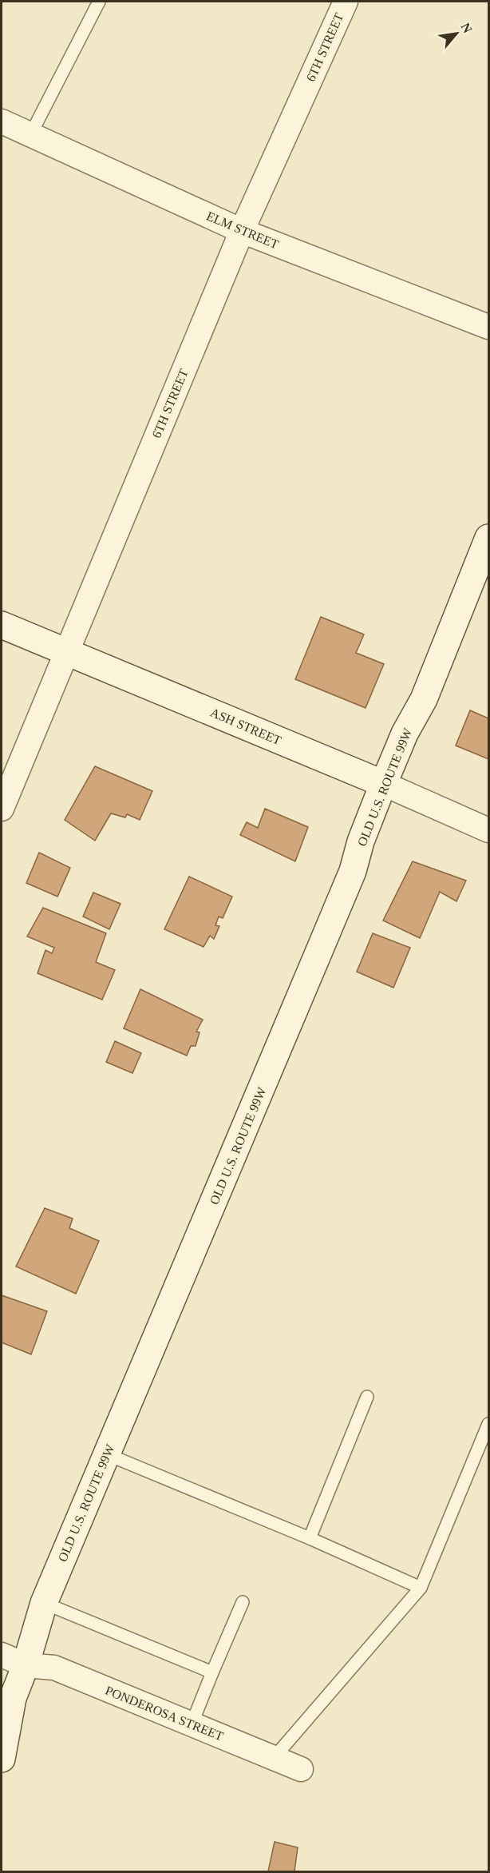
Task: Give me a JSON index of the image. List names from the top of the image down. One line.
{"streets":{"main road":["ASH STREET","OLD U.S. ROUTE 99W"],"street":["6TH STREET","ELM STREET","PONDEROSA STREET"]},"crossings":[["6TH STREET","ELM STREET"],["6TH STREET","ASH STREET"],["ASH STREET","OLD U.S. ROUTE 99W"],["OLD U.S. ROUTE 99W","PONDEROSA STREET"]],"north":"top right"}
